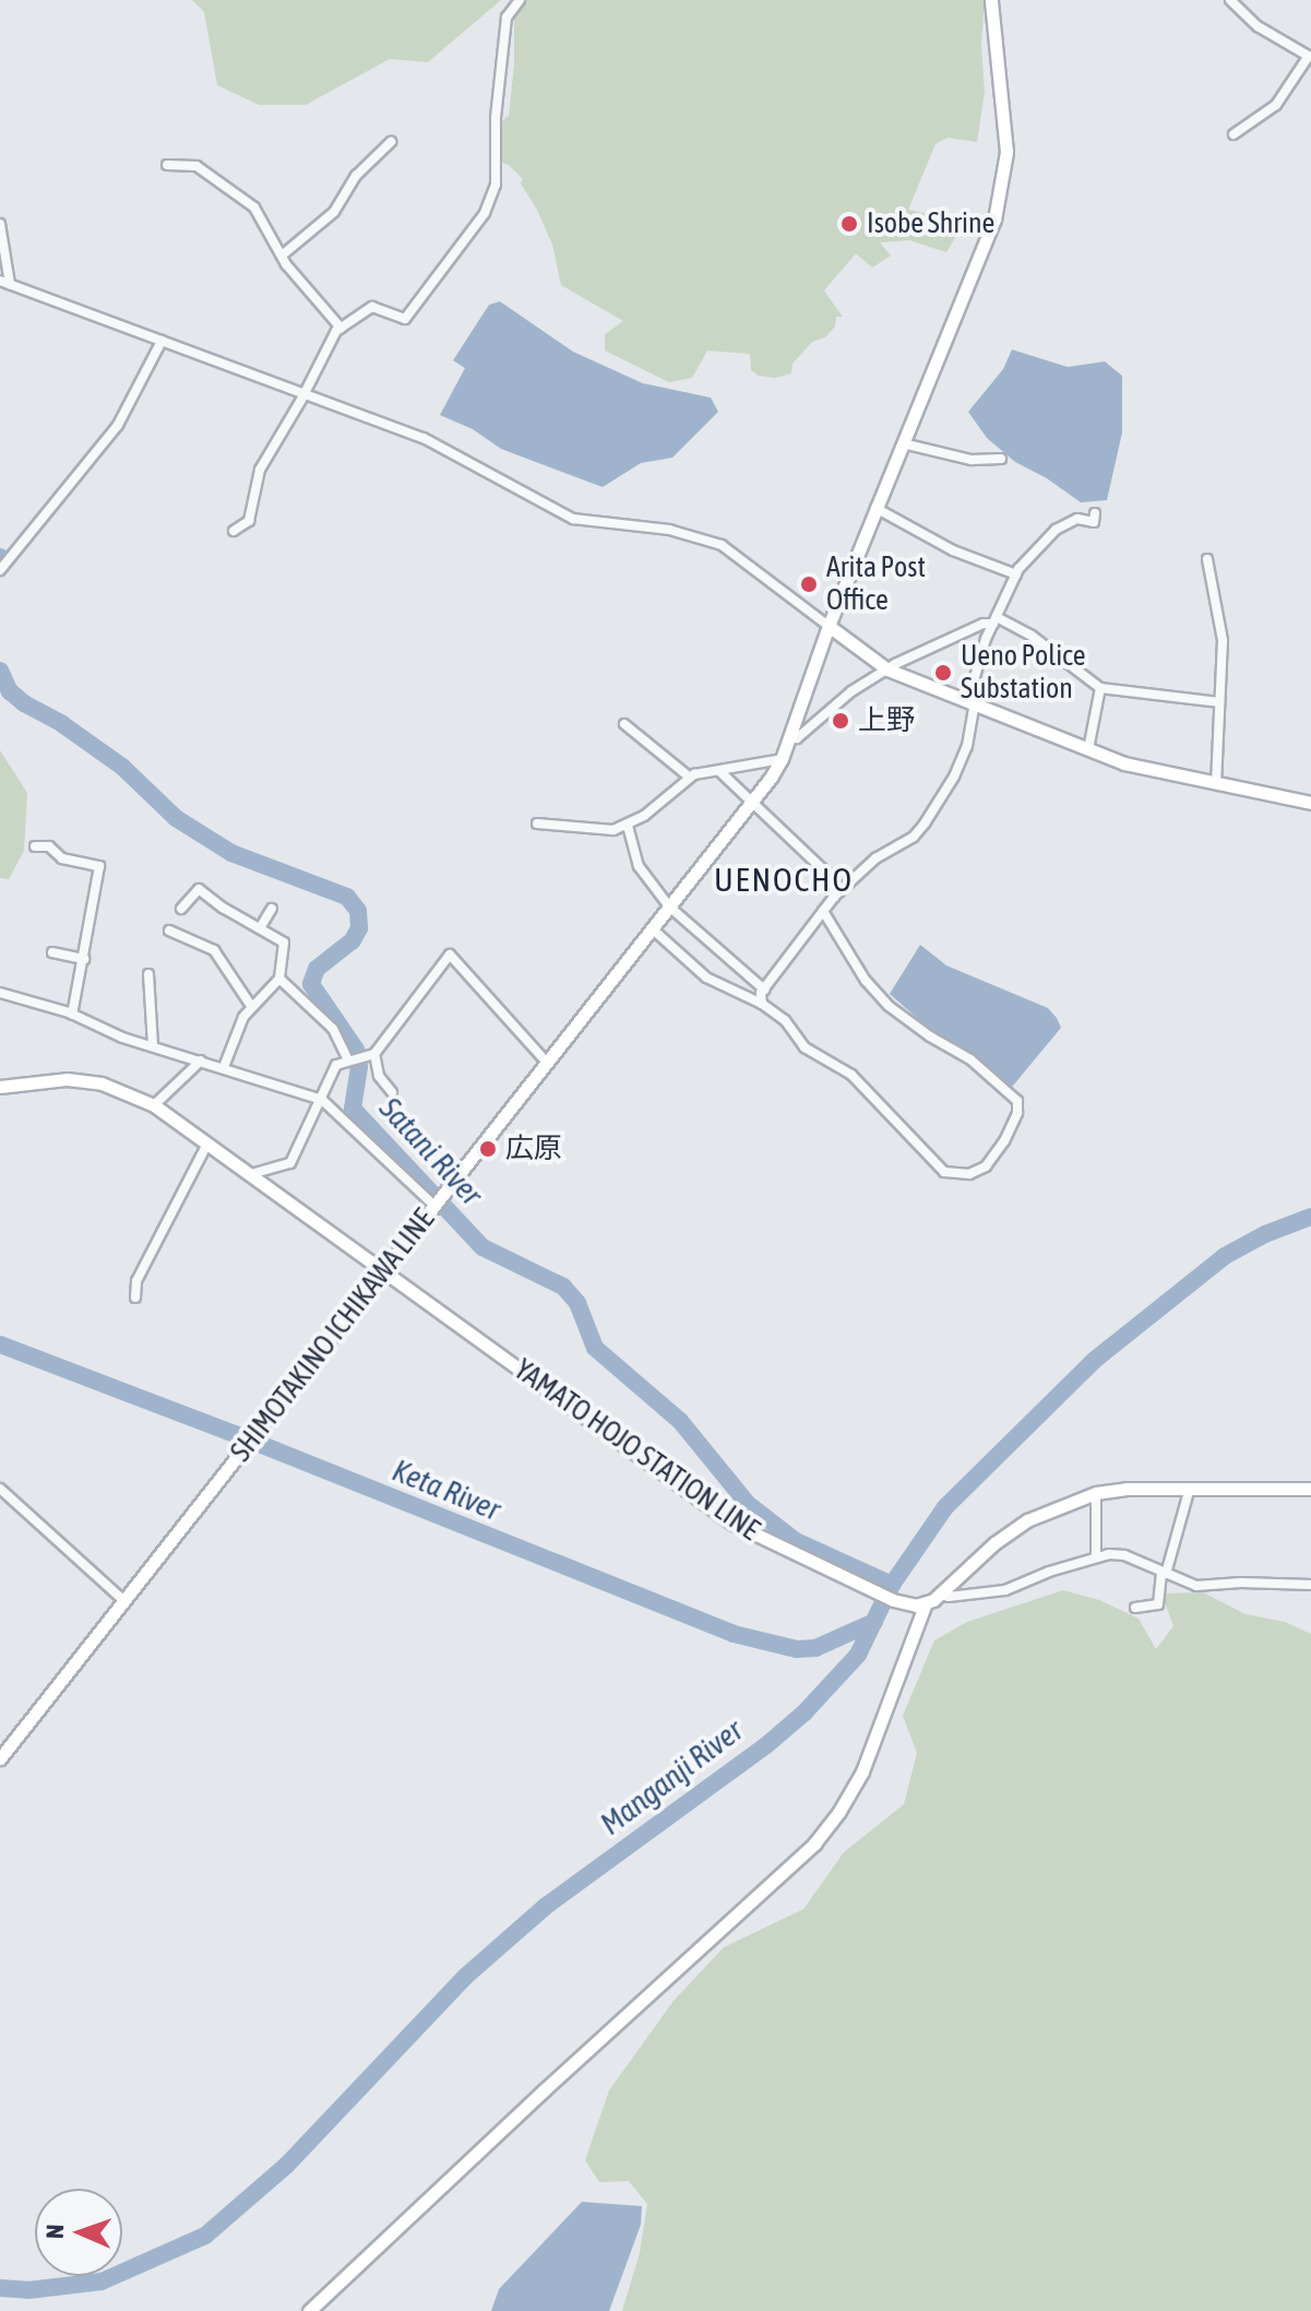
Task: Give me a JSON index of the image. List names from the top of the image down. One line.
{"streets":{"main road":["SHIMOTAKINO ICHIKAWA LINE","YAMATO HOJO STATION LINE"]},"crossings":[["SHIMOTAKINO ICHIKAWA LINE","YAMATO HOJO STATION LINE"]],"districts":["UENOCHO"],"water":["Satani River","Keta River","Manganji River"],"places":["Isobe Shrine","Arita Post Office","Ueno Police Substation","上野","広原"],"north":"left"}
